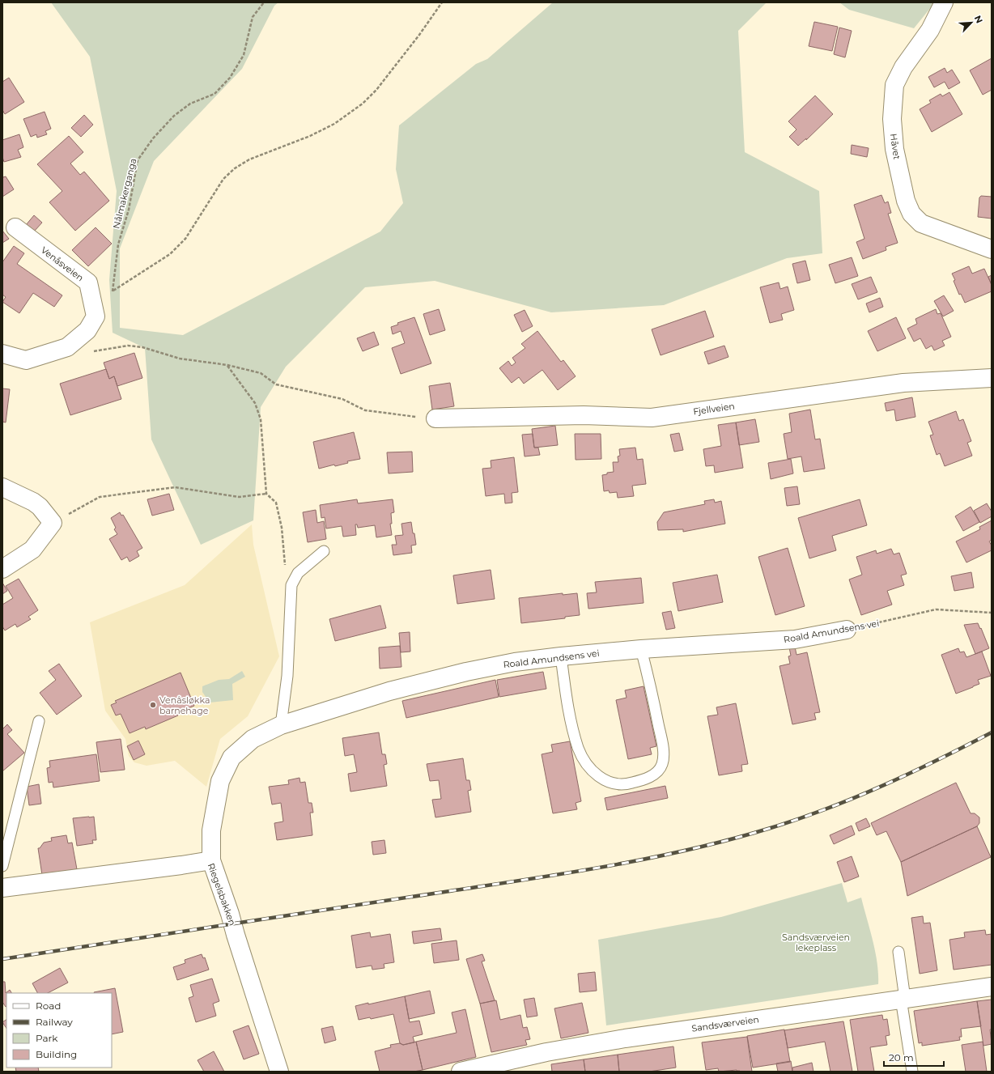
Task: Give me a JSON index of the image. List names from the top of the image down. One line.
{"streets":{"street":["Håvet","Venåsveien","Fjellveien","Roald Amundsens vei","Riegelsbakken","Sandsværveien"],"path":["Nålmakerganga"]},"crossings":[["Nålmakerganga","Venåsveien"],["Roald Amundsens vei","Riegelsbakken"]],"parks":["Sandsværveien lekeplass"],"places":["Venåsløkka barnehage"],"legend":["Road","Railway","Park","Building"],"scale_bar":"20 m","north":"top right"}
